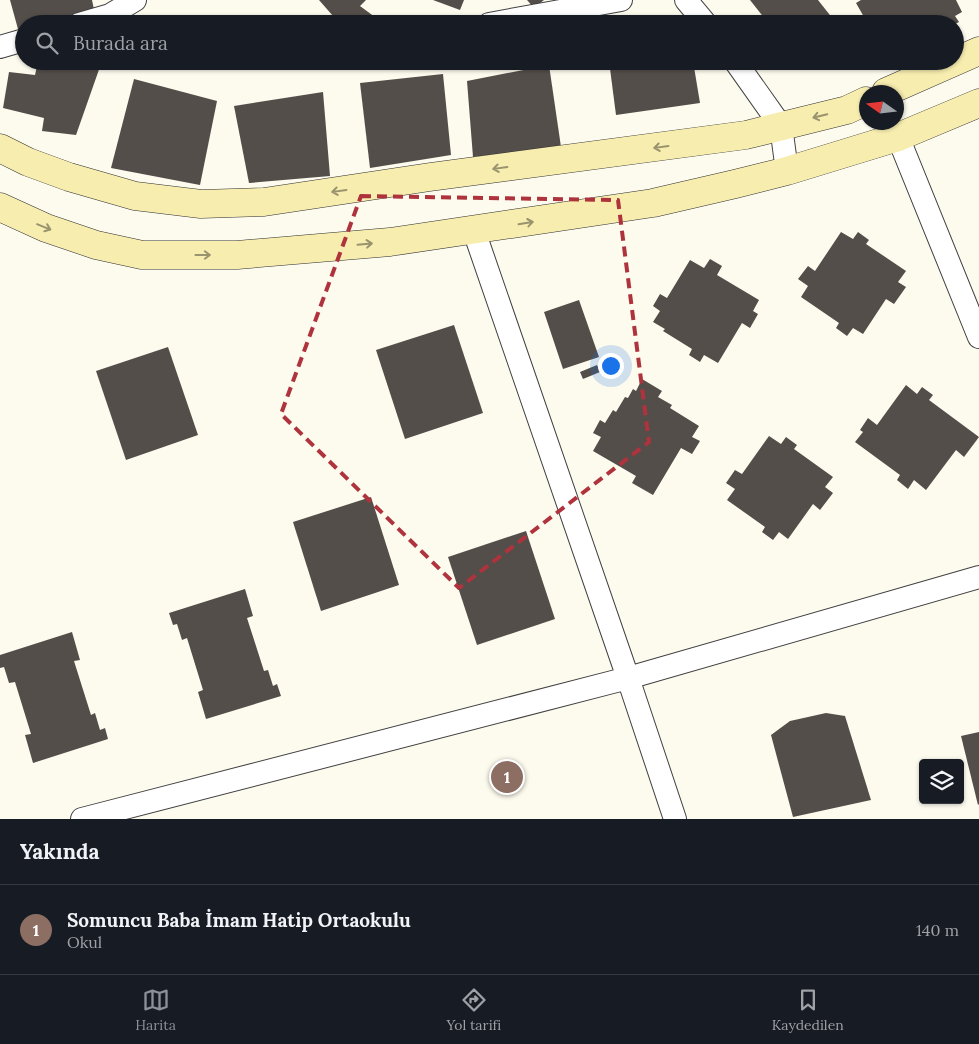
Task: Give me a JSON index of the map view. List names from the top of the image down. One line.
{"north":"left","page":{"search":"Burada ara","pins":"1","heading":"Yakında","list":[{"mark":"1","name":"Somuncu Baba İmam Hatip Ortaokulu","note":"Okul","value":"140 m"}],"nav":["Harita","Yol tarifi","Kaydedilen"]}}
